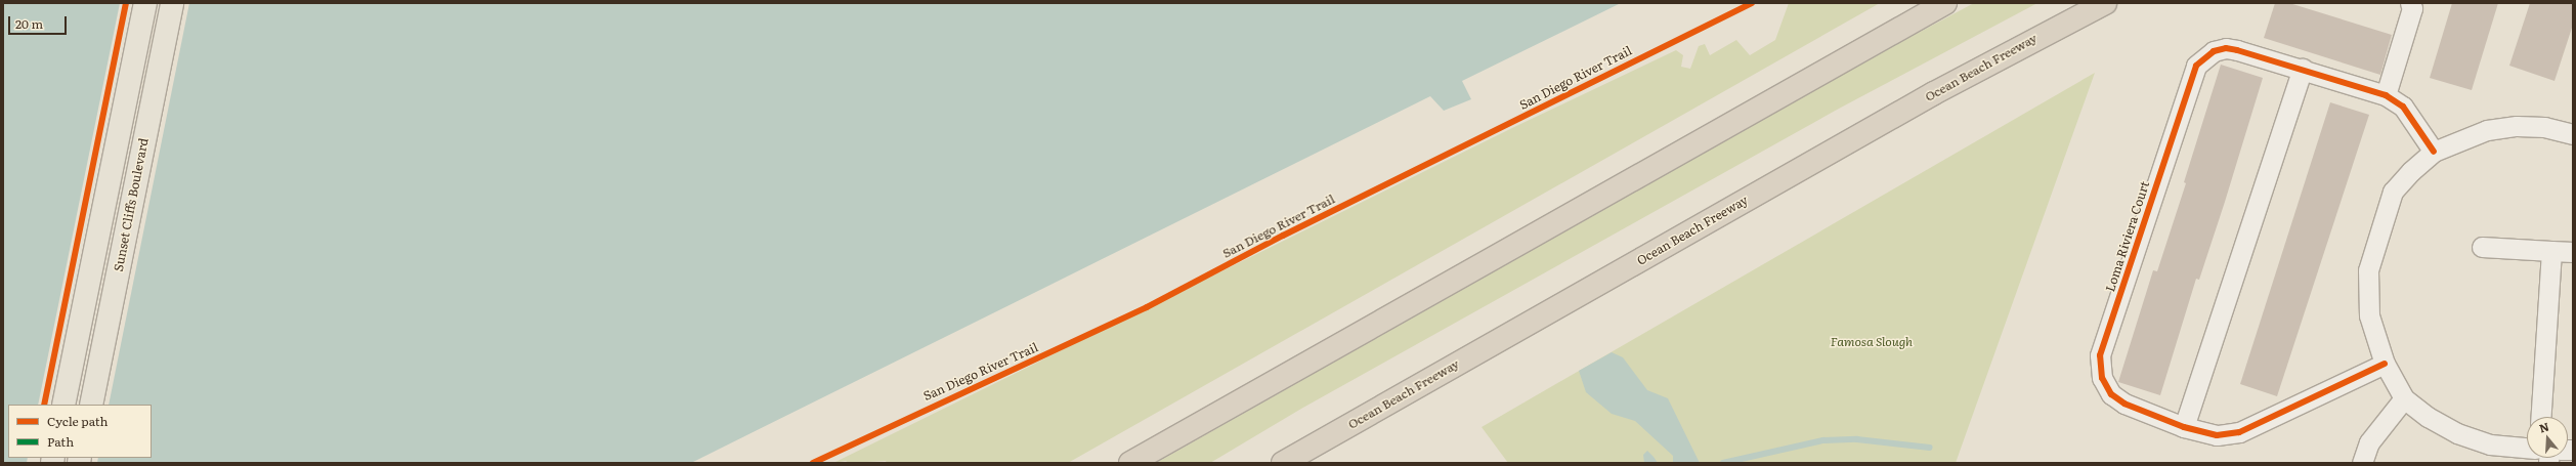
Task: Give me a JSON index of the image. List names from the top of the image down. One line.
{"streets":{"highway":["Ocean Beach Freeway"],"main road":["Sunset Cliffs Boulevard"],"street":["Loma Riviera Court"],"cycle path":["San Diego River Trail"]},"parks":["Famosa Slough"],"legend":["Cycle path","Path"],"scale_bar":"20 m","north":"top"}
